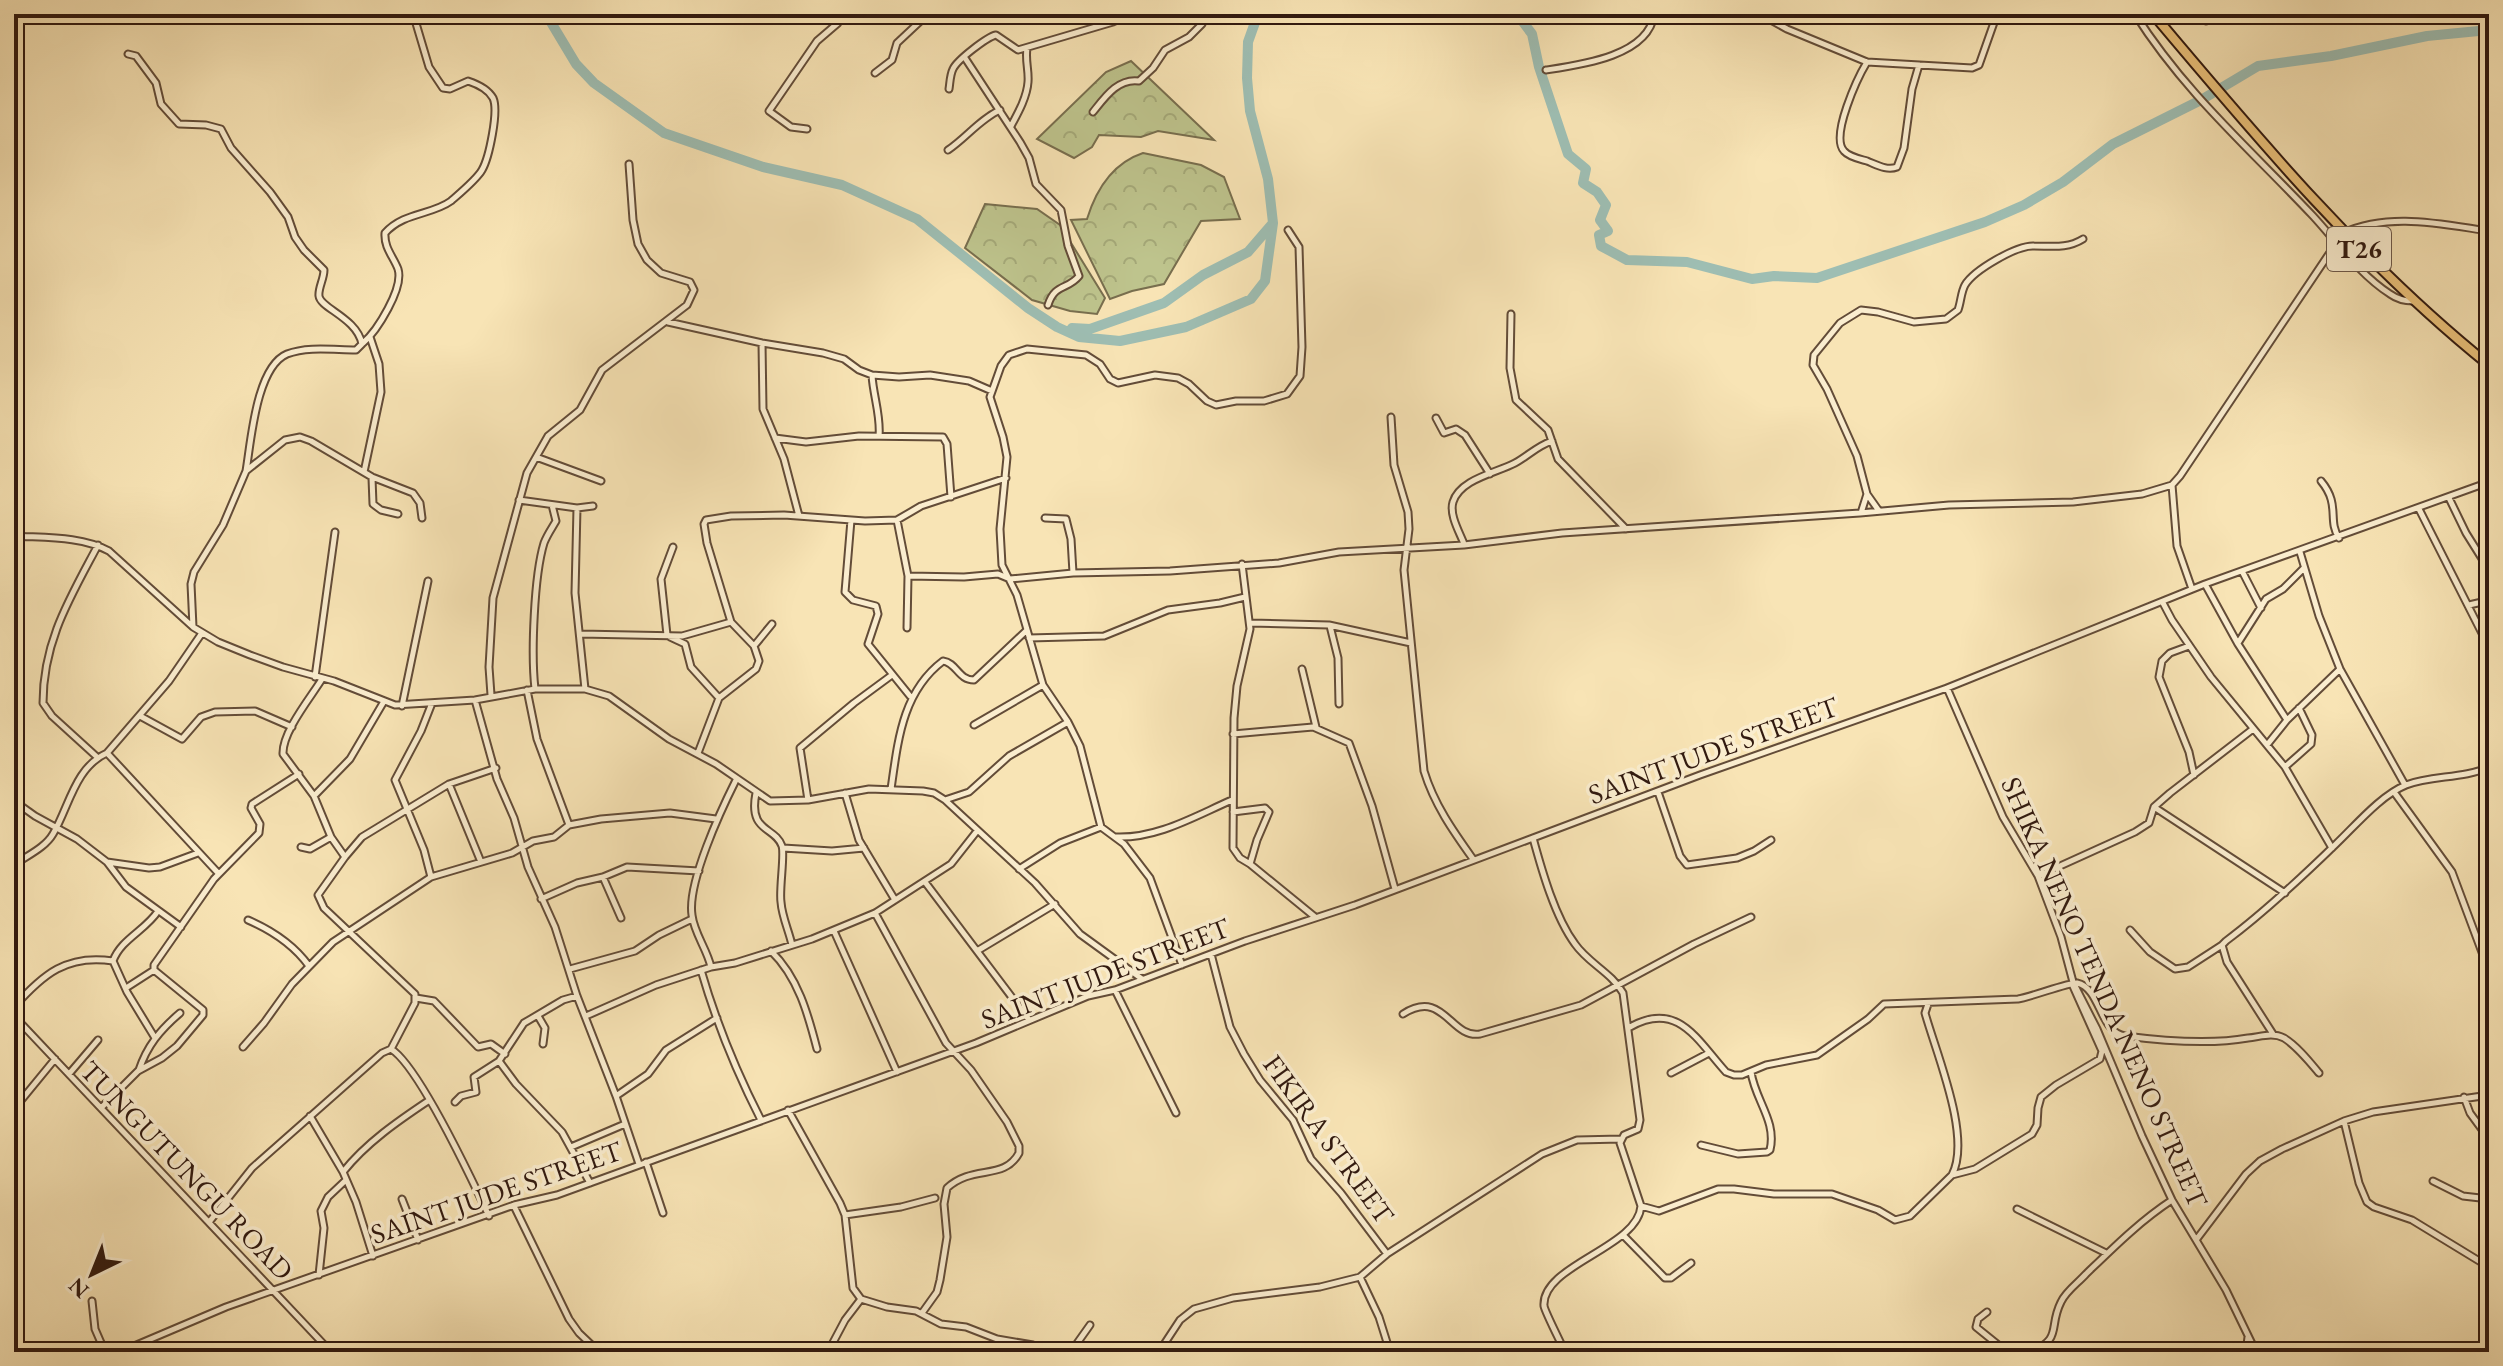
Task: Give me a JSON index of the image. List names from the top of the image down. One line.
{"streets":{"highway":["T26"],"street":["SAINT JUDE STREET","SHIKA NENO TENDA NENO STREET","FIKIRA STREET","TUNGUTUNGU ROAD"]},"crossings":[["SAINT JUDE STREET","SHIKA NENO TENDA NENO STREET"],["SAINT JUDE STREET","FIKIRA STREET"],["SAINT JUDE STREET","TUNGUTUNGU ROAD"]],"north":"bottom left"}
